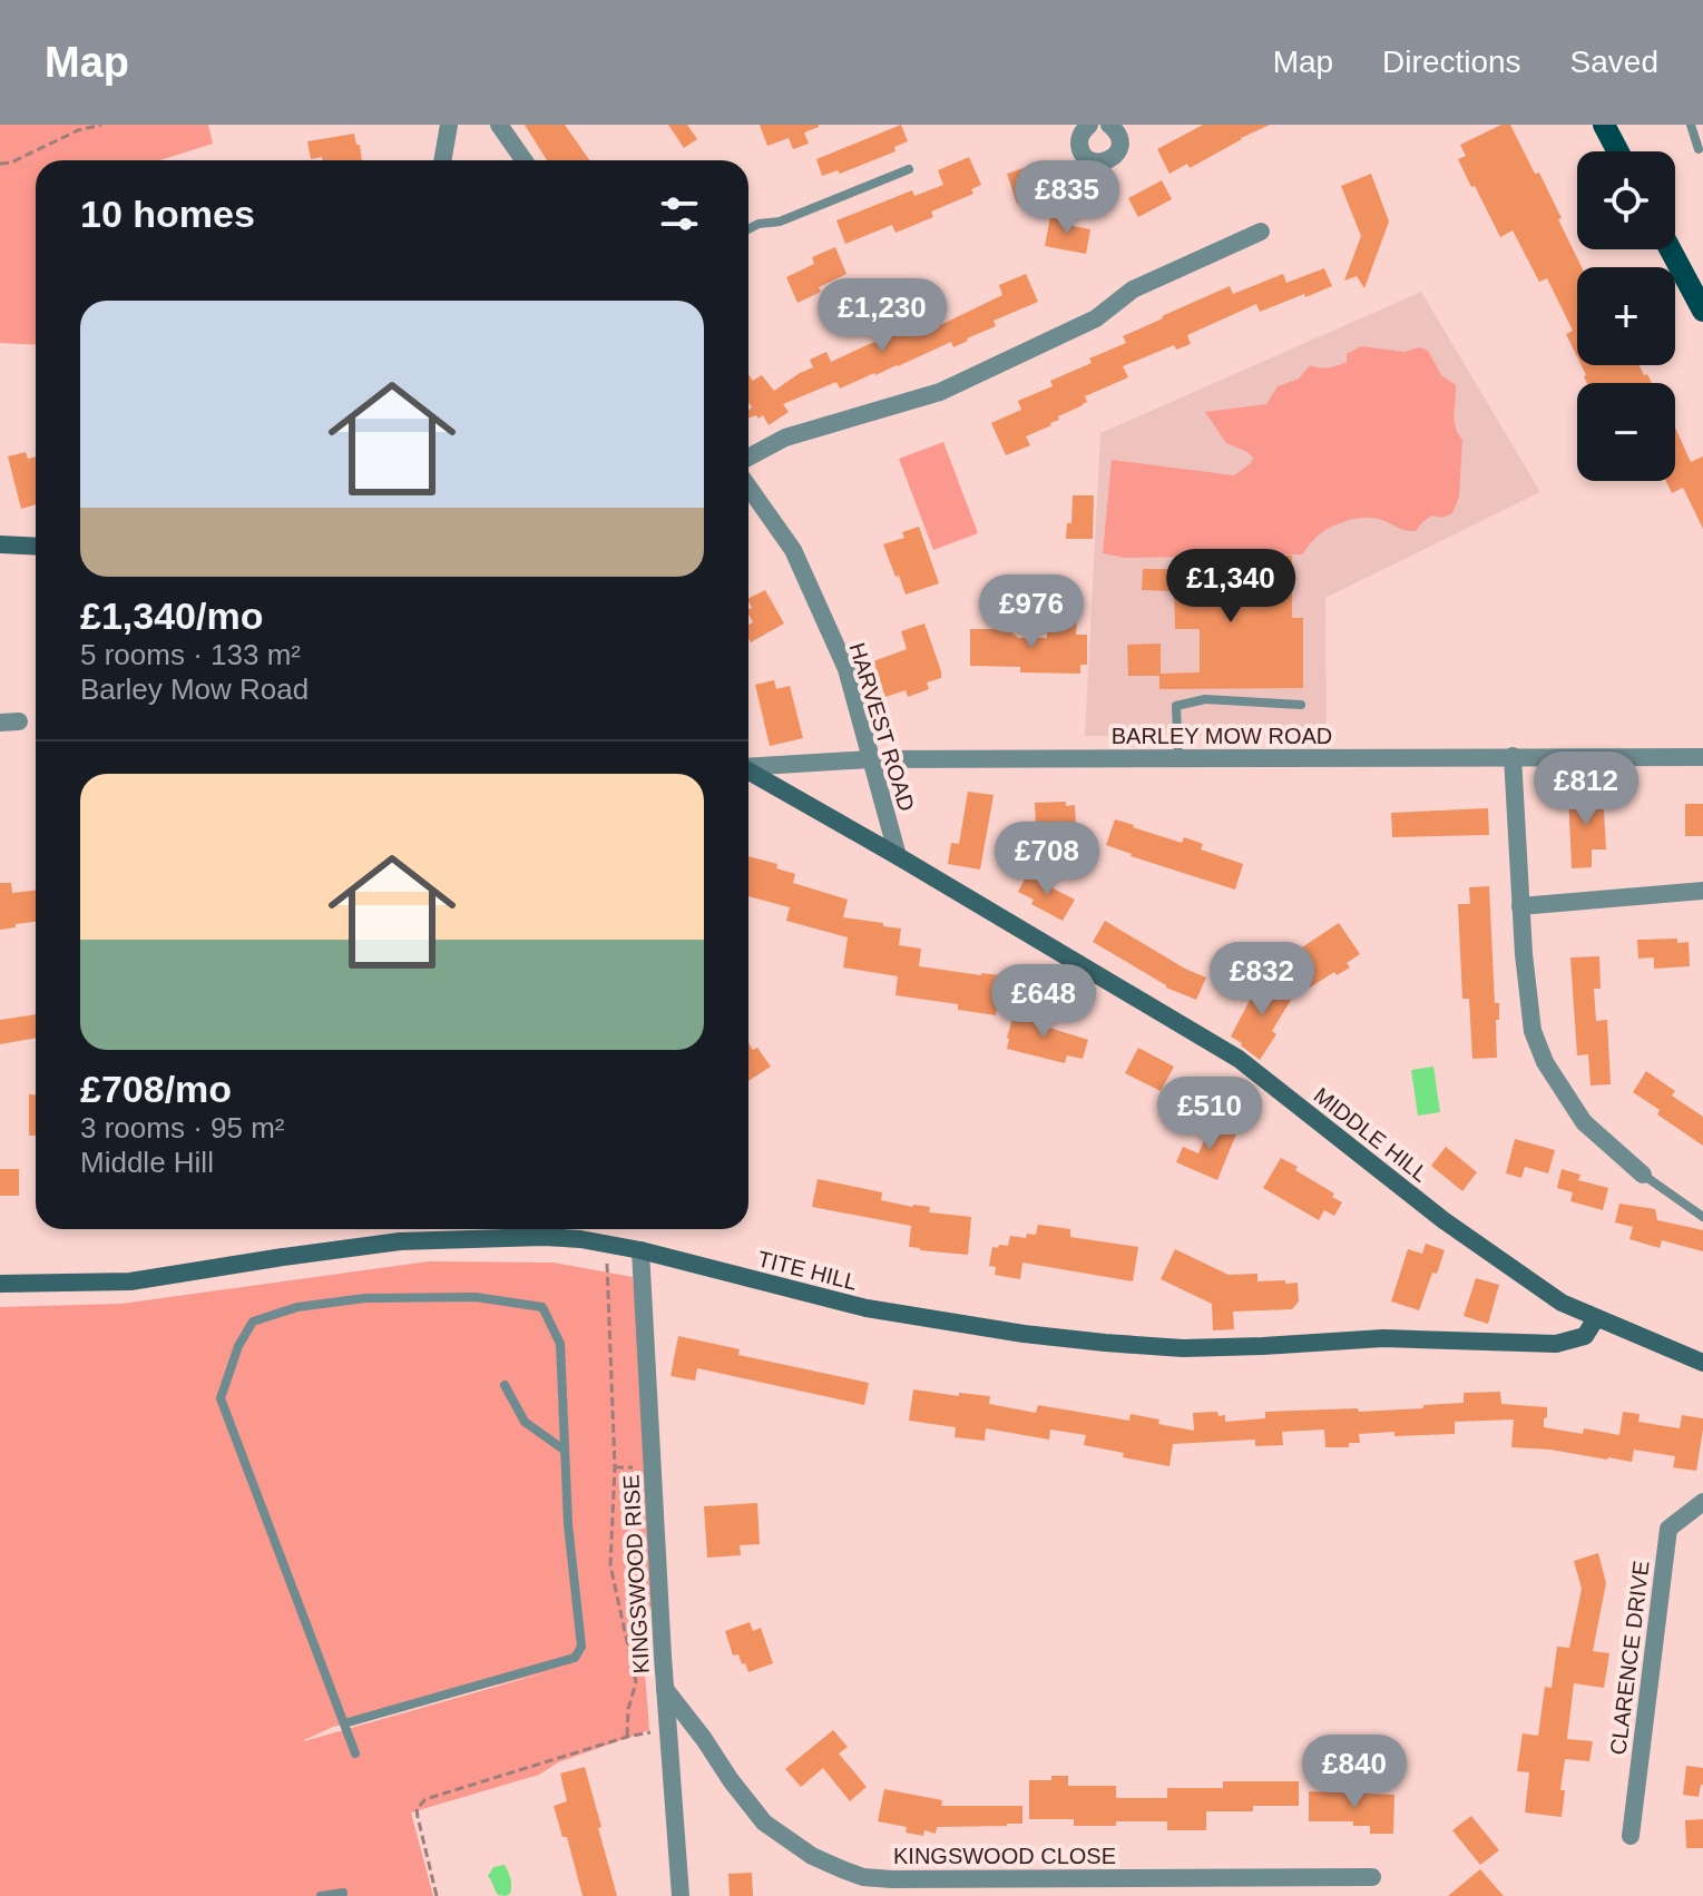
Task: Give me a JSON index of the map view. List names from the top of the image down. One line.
{"streets":{"street":["HARVEST ROAD","BARLEY MOW ROAD","MIDDLE HILL","TITE HILL","KINGSWOOD RISE","CLARENCE DRIVE","KINGSWOOD CLOSE"]},"crossings":[["HARVEST ROAD","BARLEY MOW ROAD"],["HARVEST ROAD","MIDDLE HILL"],["MIDDLE HILL","TITE HILL"],["TITE HILL","KINGSWOOD RISE"],["KINGSWOOD RISE","KINGSWOOD CLOSE"]],"page":{"header":"Map","nav":["Map","Directions","Saved"],"map_buttons":["+","−"],"price":["£835","£1,230","£1,340","£976","£812","£708","£832","£648","£510","£840"],"heading":"10 homes","list":[{"name":"£1,340/mo","note":"5 rooms · 133 m² · Barley Mow Road"},{"name":"£708/mo","note":"3 rooms · 95 m² · Middle Hill"}]}}
